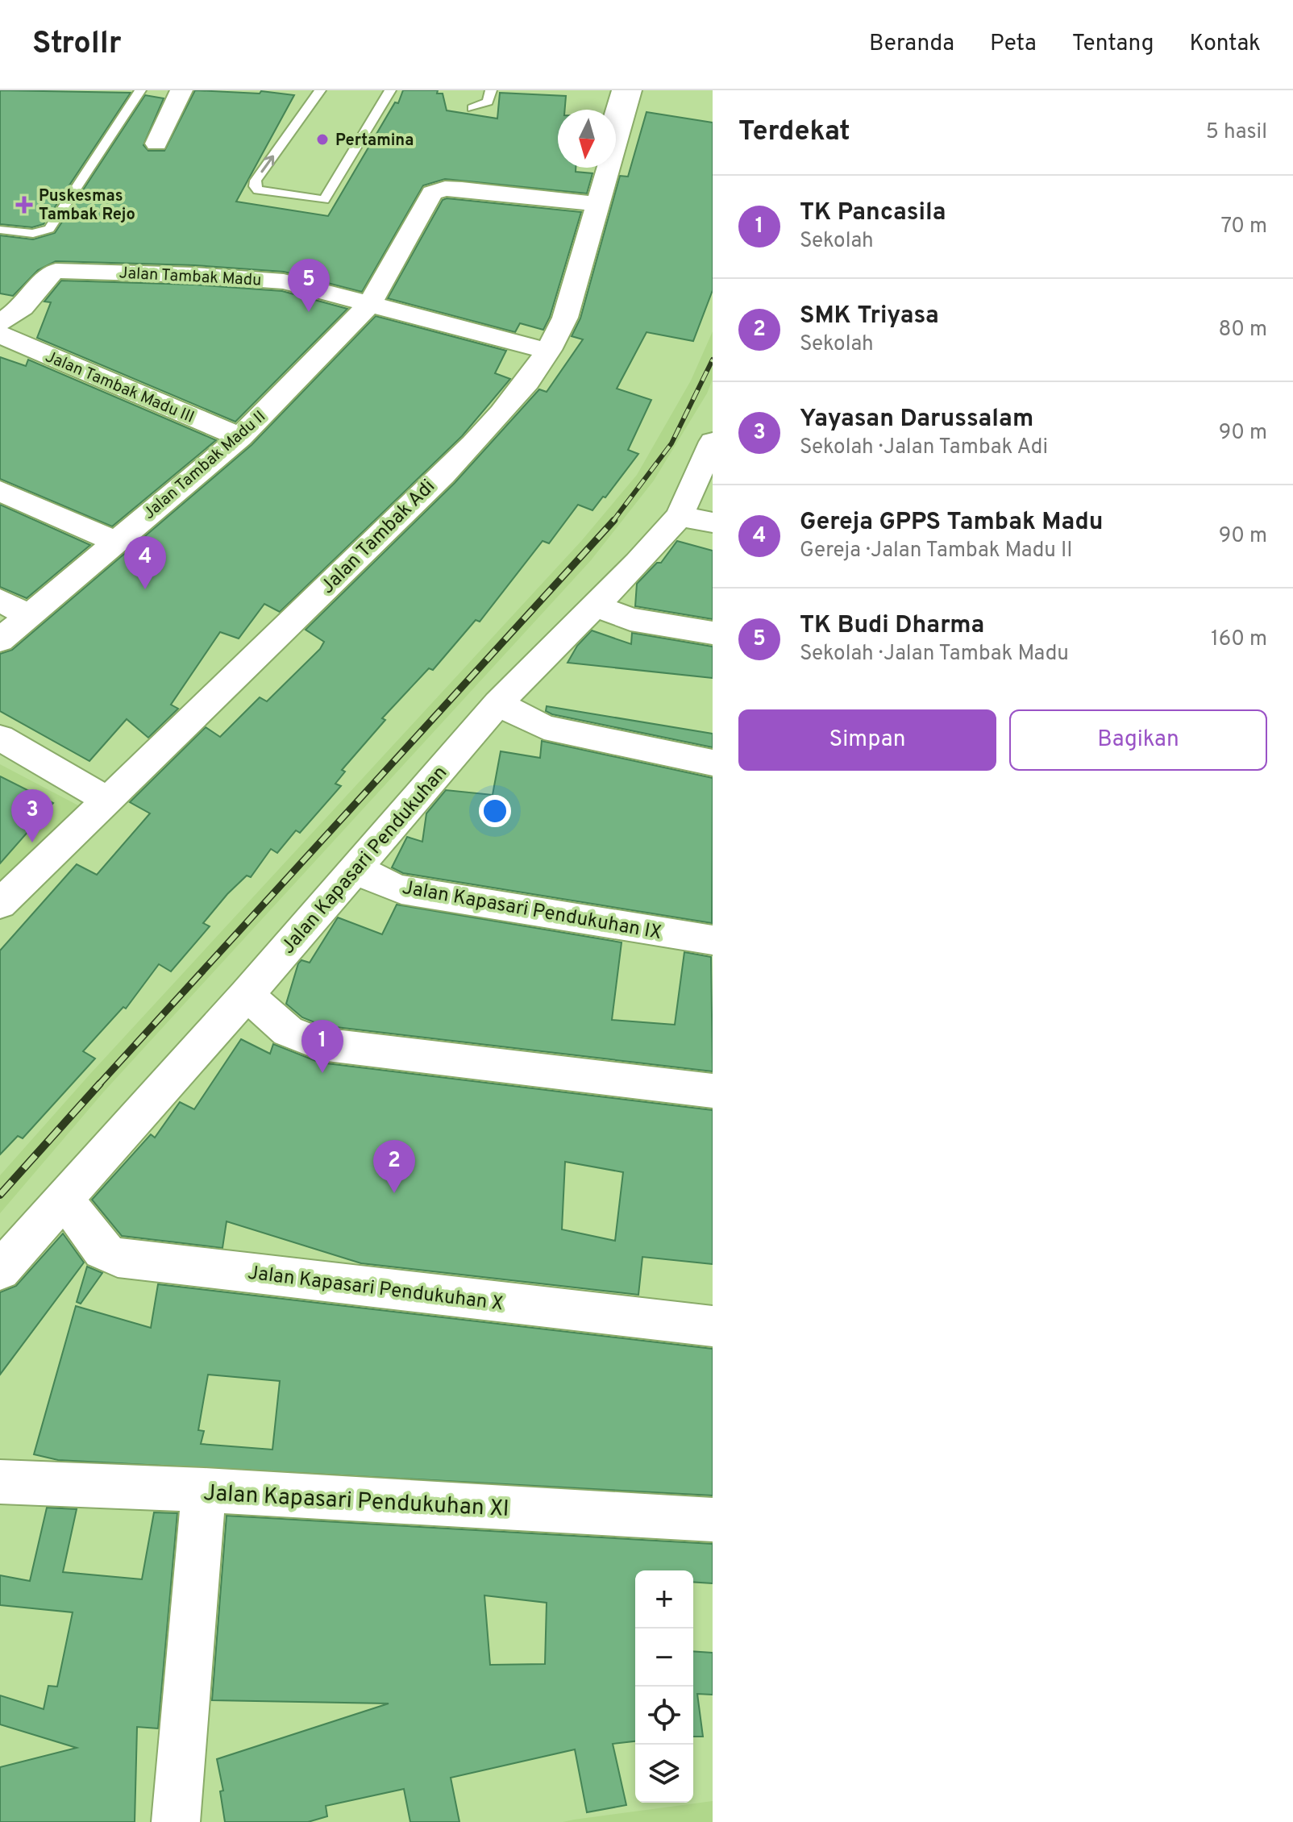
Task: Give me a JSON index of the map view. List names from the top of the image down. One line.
{"streets":{"street":["Jalan Tambak Madu","Jalan Tambak Madu III","Jalan Tambak Madu II","Jalan Tambak Adi","Jalan Kapasari Pendukuhan","Jalan Kapasari Pendukuhan IX","Jalan Kapasari Pendukuhan X","Jalan Kapasari Pendukuhan XI"]},"crossings":[["Jalan Tambak Madu","Jalan Tambak Madu II"],["Jalan Tambak Madu","Jalan Tambak Adi"],["Jalan Tambak Madu III","Jalan Tambak Madu II"],["Jalan Tambak Madu II","Jalan Tambak Adi"],["Jalan Kapasari Pendukuhan","Jalan Kapasari Pendukuhan IX"],["Jalan Kapasari Pendukuhan","Jalan Kapasari Pendukuhan X"]],"places":{"other":["Pertamina"],"health":["Puskesmas Tambak Rejo"]},"north":"bottom","page":{"header":"Strollr","nav":["Beranda","Peta","Tentang","Kontak"],"heading":["Terdekat","5 hasil"],"list":[{"mark":"1","name":"TK Pancasila","note":"Sekolah","value":"70 m"},{"mark":"2","name":"SMK Triyasa","note":"Sekolah","value":"80 m"},{"mark":"3","name":"Yayasan Darussalam","note":"Sekolah · Jalan Tambak Adi","value":"90 m"},{"mark":"4","name":"Gereja GPPS Tambak Madu","note":"Gereja · Jalan Tambak Madu II","value":"90 m"},{"mark":"5","name":"TK Budi Dharma","note":"Sekolah · Jalan Tambak Madu","value":"160 m"}],"pins":["5","4","3","1","2"],"buttons":["Simpan","Bagikan"],"map_buttons":["+","−"]}}
